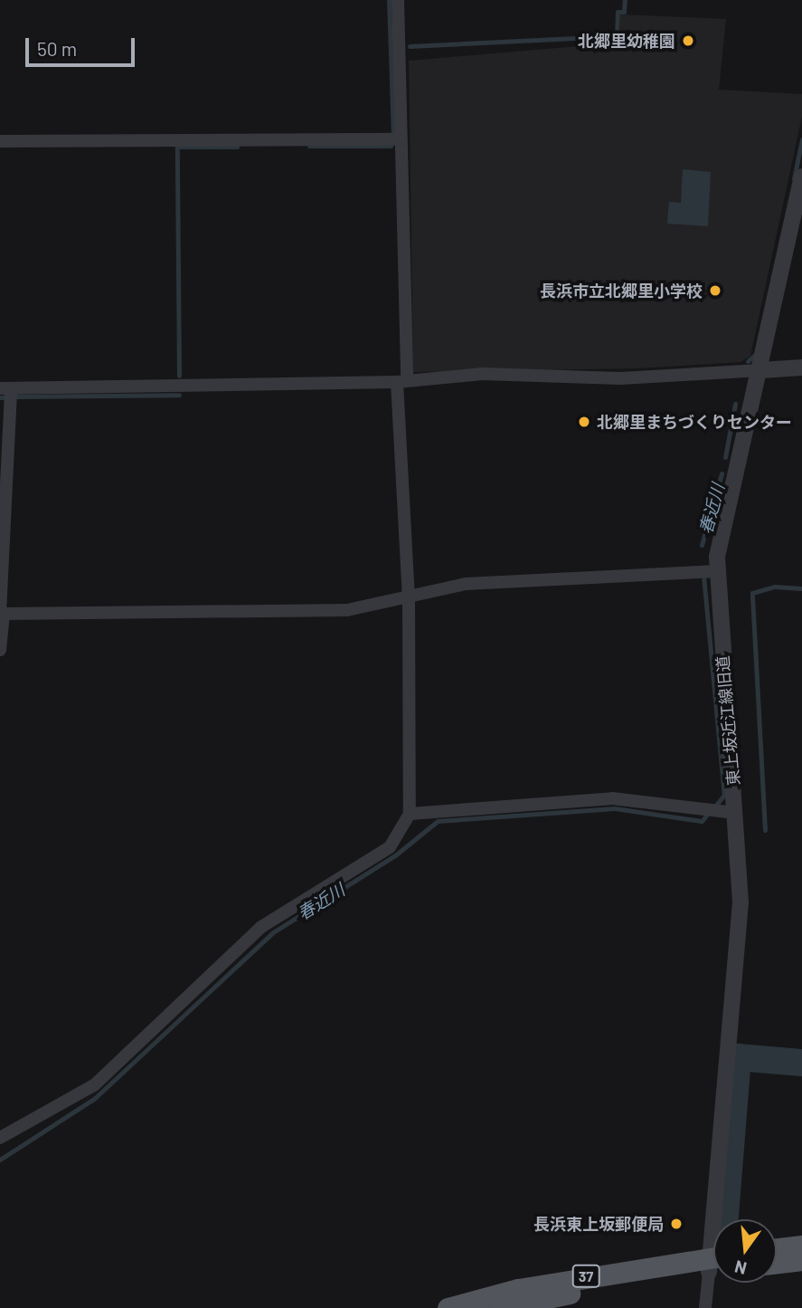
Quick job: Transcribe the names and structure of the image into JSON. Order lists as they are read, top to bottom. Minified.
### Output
{"streets":{"main road":["37"],"street":["東上坂近江線旧道"]},"water":["春近川"],"places":["北郷里幼稚園","長浜市立北郷里小学校","北郷里まちづくりセンター","長浜東上坂郵便局"],"scale_bar":"50 m","north":"bottom"}
